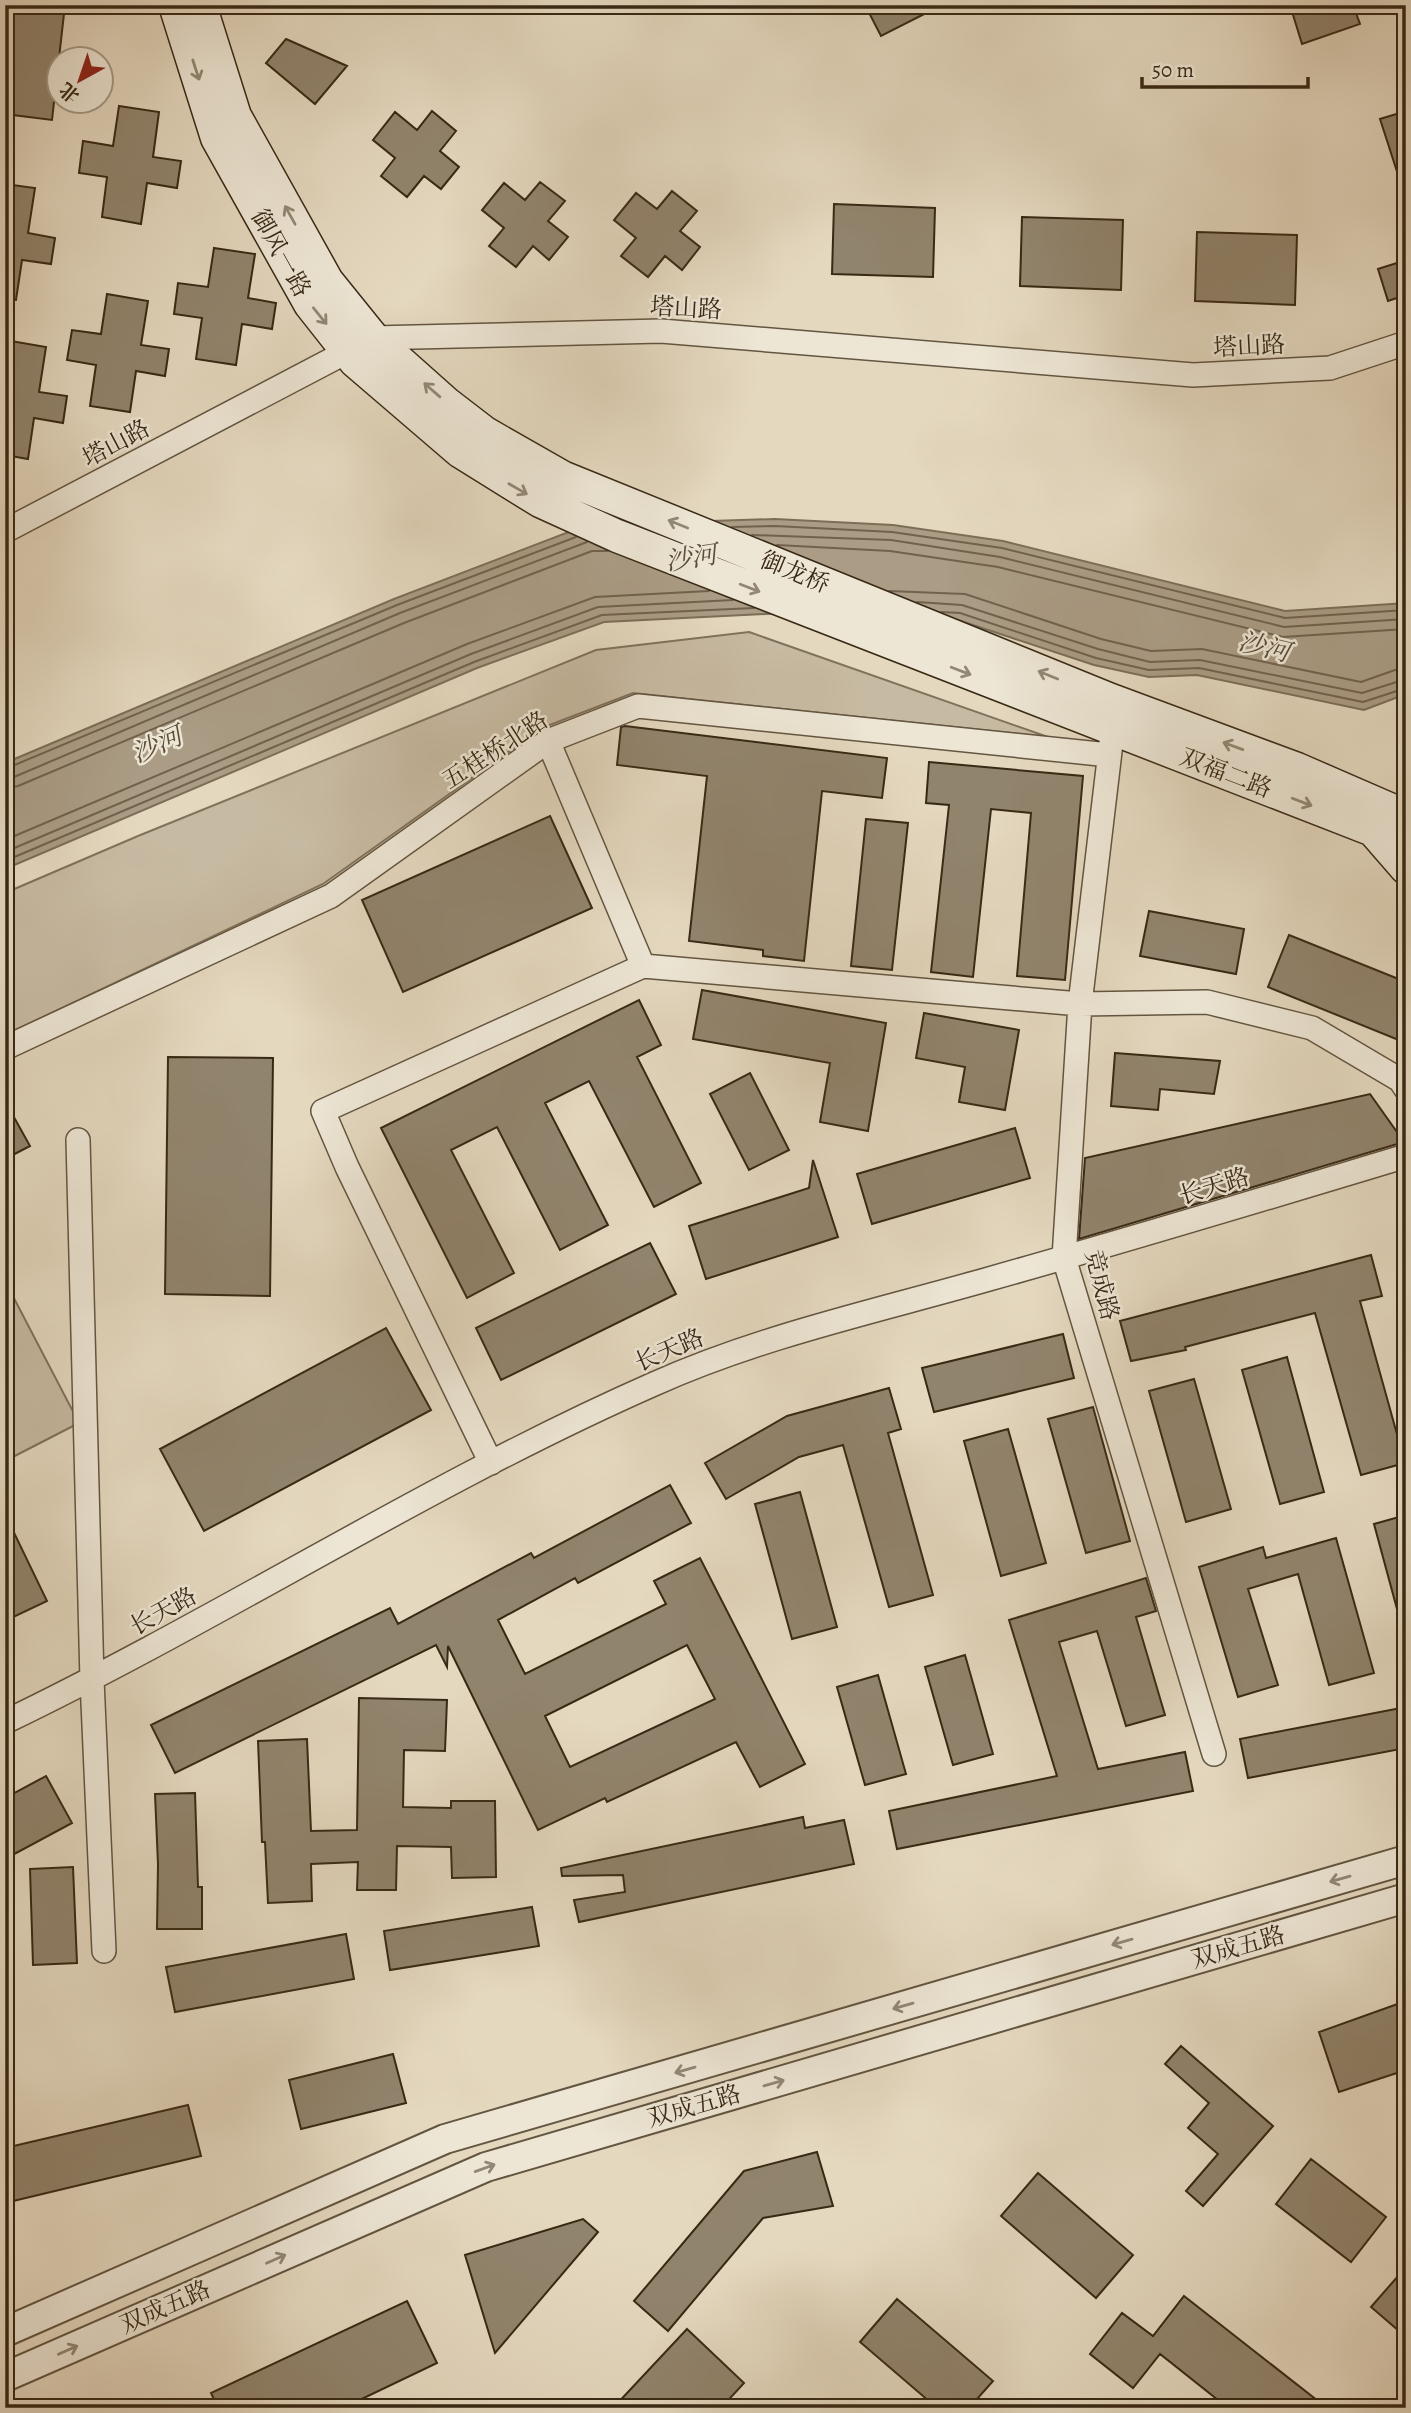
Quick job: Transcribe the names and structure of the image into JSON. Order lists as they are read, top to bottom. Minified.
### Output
{"streets":{"main road":["御风一路","御龙桥","双福二路"],"street":["塔山路","五桂桥北路","长天路","竞成路","双成五路"]},"crossings":[["御风一路","塔山路"],["御风一路","御龙桥"],["御龙桥","五桂桥北路"],["御龙桥","双福二路"],["御龙桥","竞成路"],["五桂桥北路","双福二路"],["五桂桥北路","竞成路"],["双福二路","竞成路"],["长天路","竞成路"]],"water":["沙河"],"scale_bar":"50 m","north":"bottom left"}
